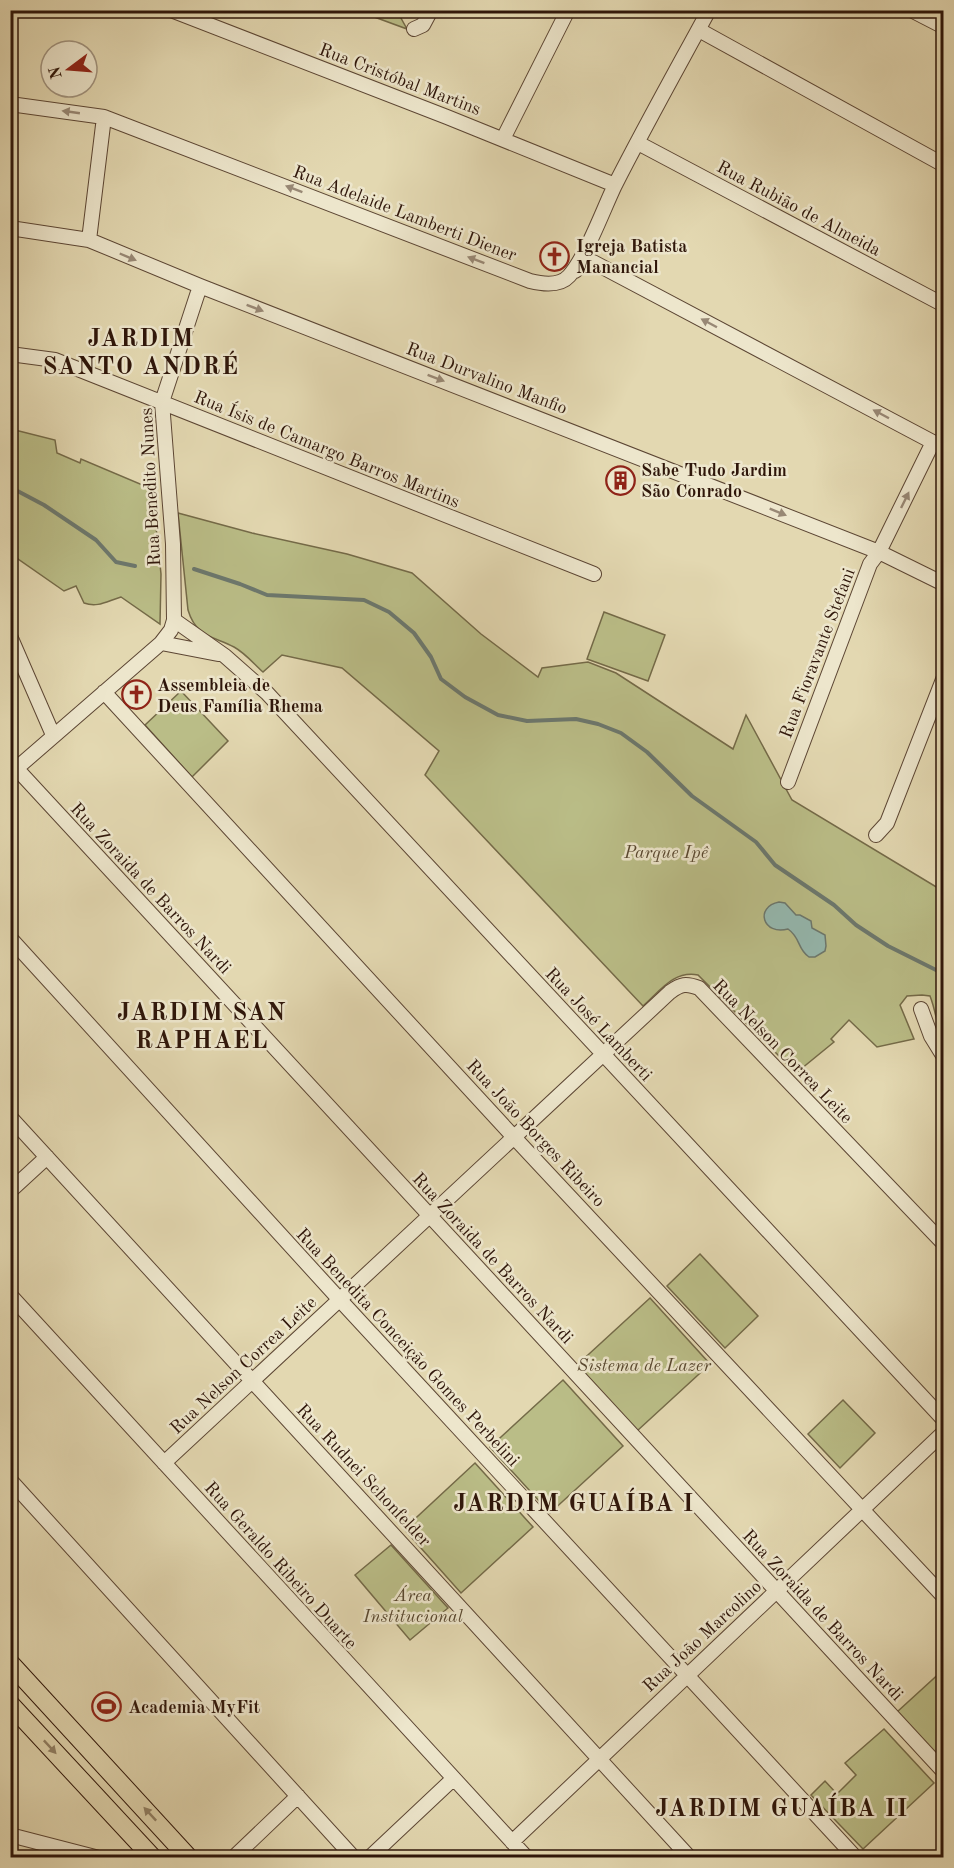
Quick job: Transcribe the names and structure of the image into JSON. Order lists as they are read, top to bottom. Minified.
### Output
{"streets":{"street":["Rua Cristóbal Martins","Rua Rubião de Almeida","Rua Adelaide Lamberti Diener","Rua Durvalino Manfio","Rua Ísis de Camargo Barros Martins","Rua Benedito Nunes","Rua Fioravante Stefani","Rua Zoraida de Barros Nardi","Rua José Lamberti","Rua Nelson Correa Leite","Rua João Borges Ribeiro","Rua Benedita Conceição Gomes Perbelini","Rua Rudnei Schonfelder","Rua Geraldo Ribeiro Duarte","Rua João Marcolino"]},"crossings":[["Rua Durvalino Manfio","Rua Benedito Nunes"],["Rua Durvalino Manfio","Rua Fioravante Stefani"],["Rua Ísis de Camargo Barros Martins","Rua Benedito Nunes"],["Rua Benedito Nunes","Rua José Lamberti"],["Rua Zoraida de Barros Nardi","Rua Nelson Correa Leite"],["Rua Zoraida de Barros Nardi","Rua João Marcolino"],["Rua José Lamberti","Rua Nelson Correa Leite"],["Rua Nelson Correa Leite","Rua João Borges Ribeiro"],["Rua Nelson Correa Leite","Rua Benedita Conceição Gomes Perbelini"],["Rua Nelson Correa Leite","Rua Rudnei Schonfelder"],["Rua Nelson Correa Leite","Rua Geraldo Ribeiro Duarte"],["Rua João Borges Ribeiro","Rua João Marcolino"],["Rua Benedita Conceição Gomes Perbelini","Rua João Marcolino"],["Rua Rudnei Schonfelder","Rua João Marcolino"],["Rua Geraldo Ribeiro Duarte","Rua João Marcolino"]],"one_way":["Rua Adelaide Lamberti Diener","Rua Durvalino Manfio"],"districts":["JARDIM SANTO ANDRÉ","JARDIM SAN RAPHAEL","JARDIM GUAÍBA I","JARDIM GUAÍBA II"],"parks":["Parque Ipê","Sistema de Lazer","Área Institucional"],"places":{"church":["Igreja Batista Manancial","Assembleia de Deus Família Rhema"],"building":["Sabe Tudo Jardim São Conrado"],"sports":["Academia MyFit"]},"north":"left"}
